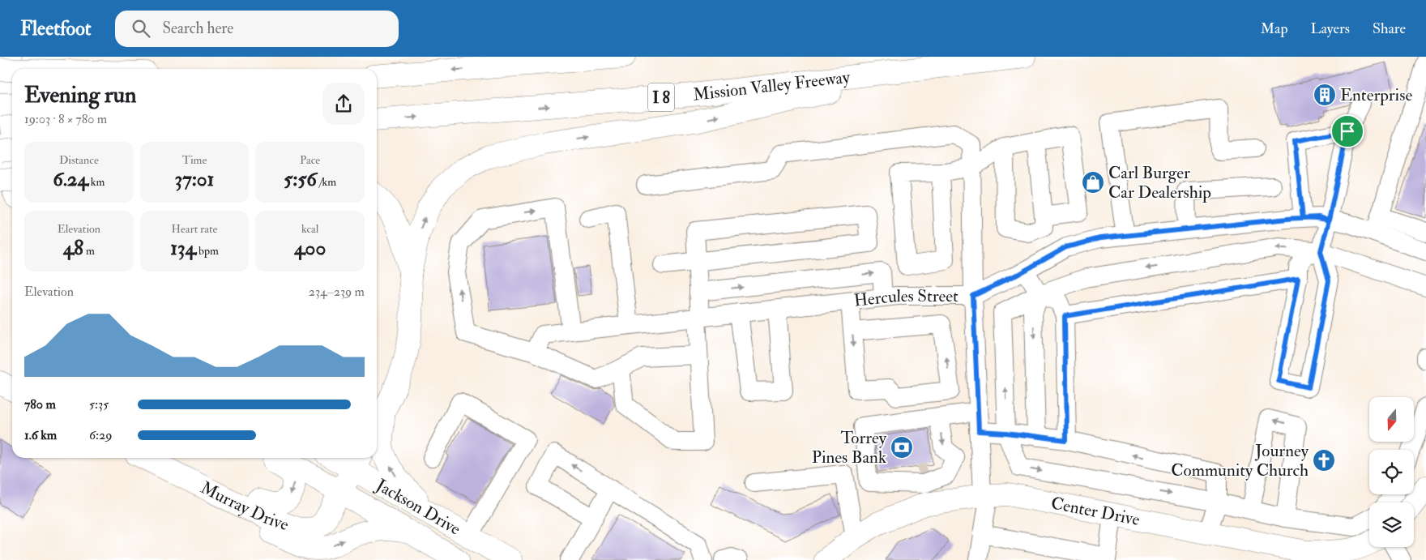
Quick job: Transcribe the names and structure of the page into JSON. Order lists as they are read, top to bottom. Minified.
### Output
{"streets":{"main road":["Mission Valley Freeway","I 8","Murray Drive","Jackson Drive","Center Drive"],"street":["Hercules Street"]},"crossings":[["Murray Drive","Jackson Drive"]],"places":{"building":["Enterprise"],"shop":["Carl Burger Car Dealership"],"bank":["Torrey Pines Bank"],"church":["Journey Community Church"]},"north":"bottom","page":{"header":"Fleetfoot","search":"Search here","nav":["Map","Layers","Share"],"heading":["Evening run","19:03 · 8 × 780 m"],"stats":[["Distance","6.24 km"],["Time","37:01"],["Pace","5:56 /km"],["Elevation","48 m"],["Heart rate","134 bpm"],["kcal","400"]],"chart":["Elevation","234–239 m"],"list":[{"name":"780 m","note":"5:35"},{"name":"1.6 km","note":"6:29"}]}}
